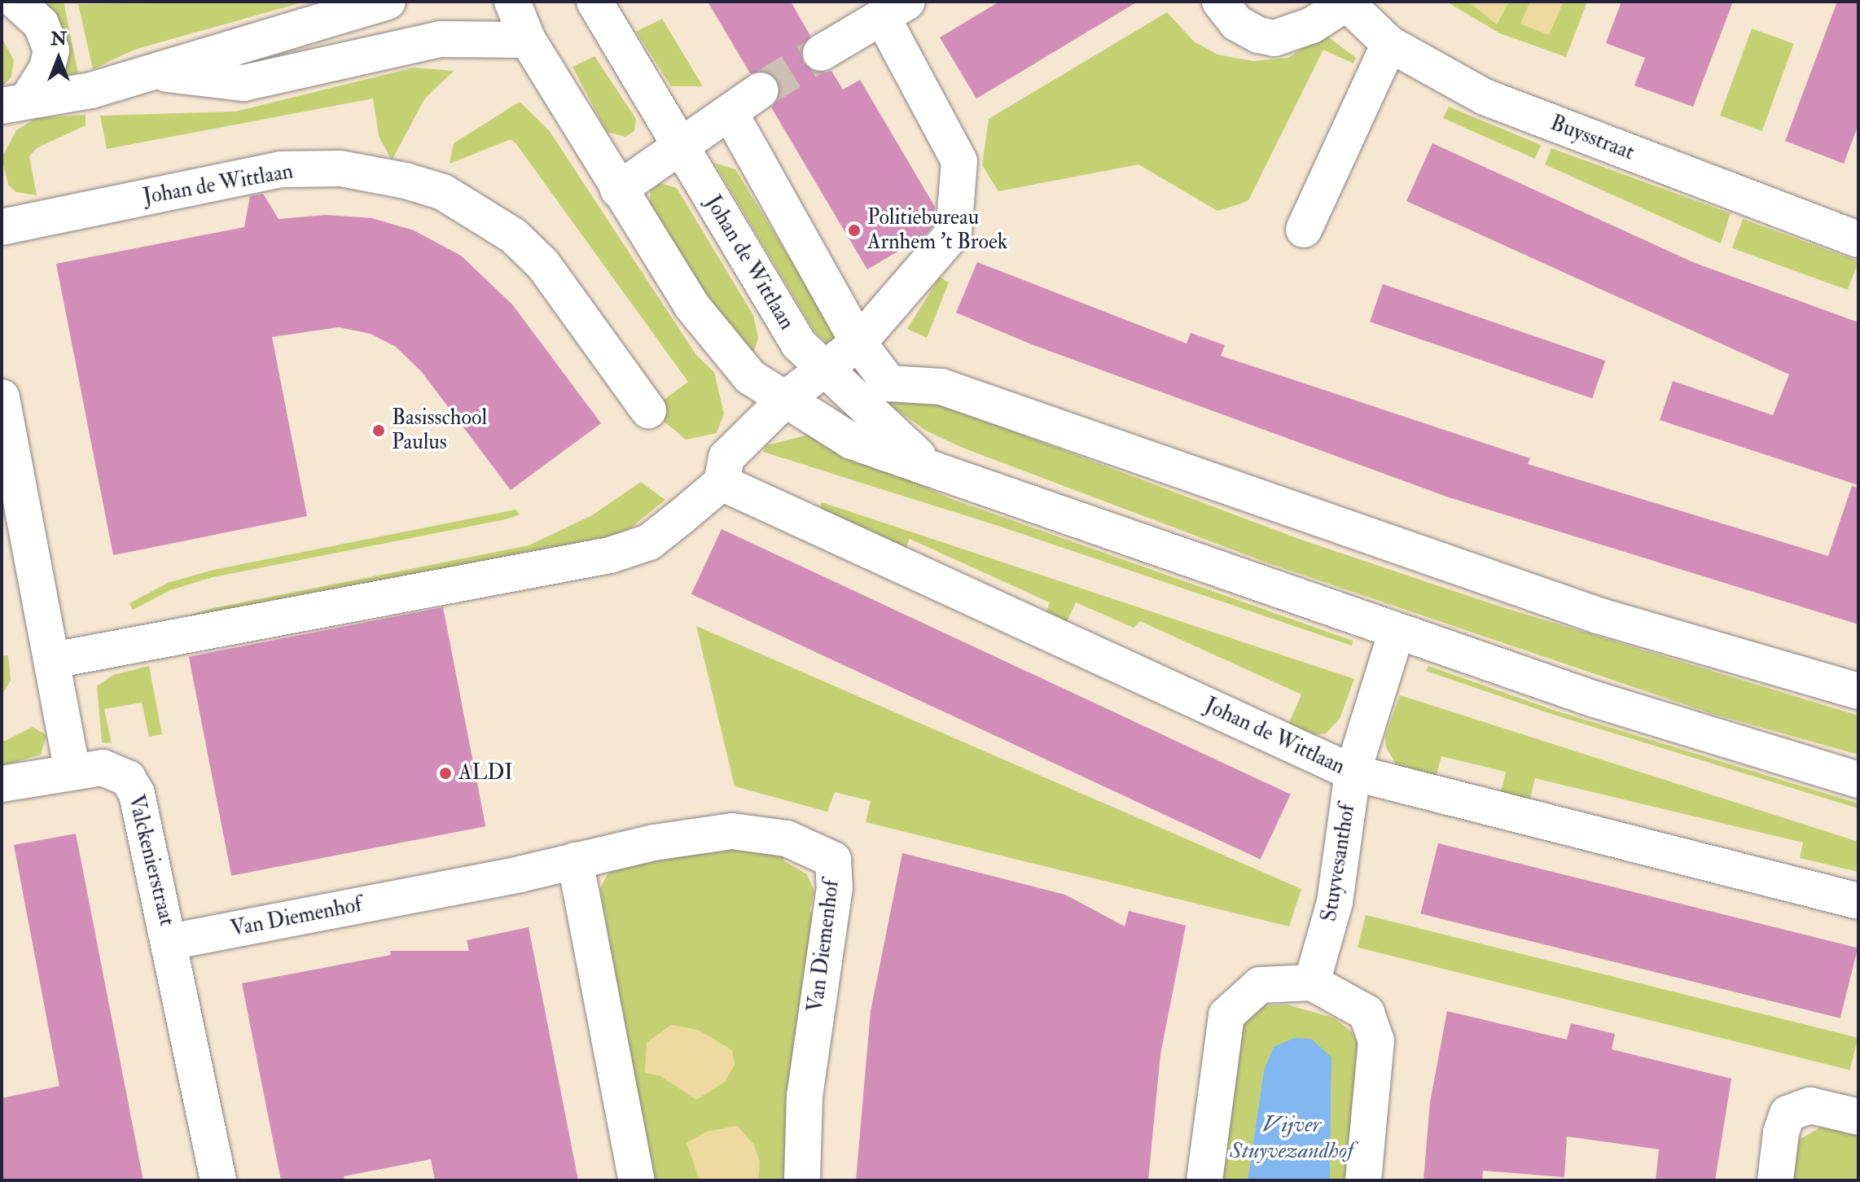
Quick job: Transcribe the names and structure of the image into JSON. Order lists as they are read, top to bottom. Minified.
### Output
{"streets":{"street":["Buysstraat","Johan de Wittlaan","Valckenierstraat","Stuyvesanthof","Van Diemenhof"]},"crossings":[["Johan de Wittlaan","Stuyvesanthof"],["Valckenierstraat","Van Diemenhof"]],"water":["Vijver Stuyvezandhof"],"places":["Politiebureau Arnhem 't Broek","Basisschool Paulus","ALDI"],"north":"top"}
